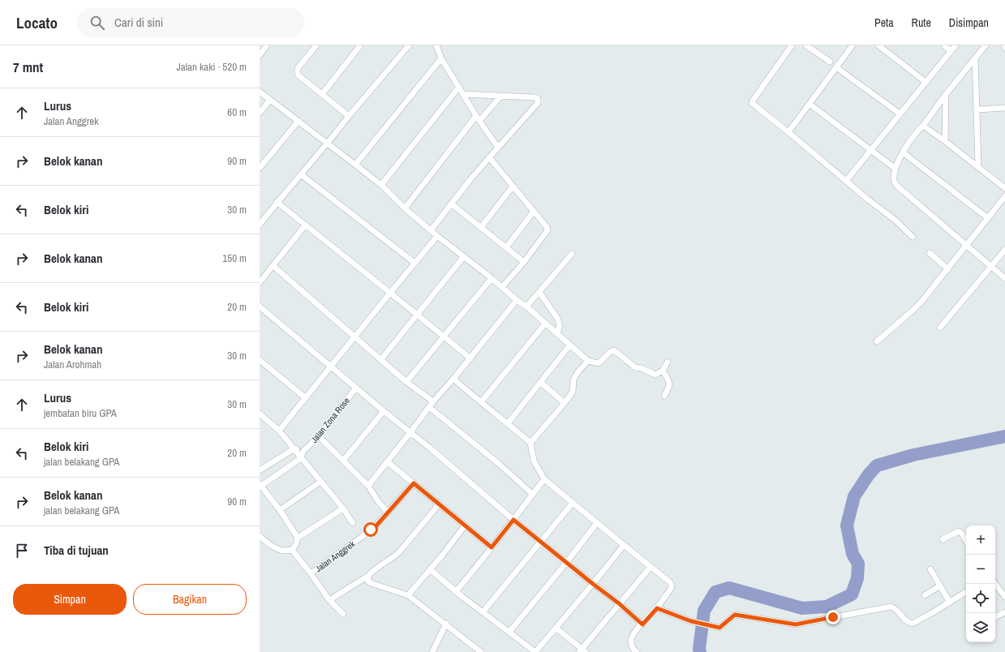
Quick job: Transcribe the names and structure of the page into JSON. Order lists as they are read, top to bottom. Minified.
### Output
{"streets":{"street":["Jalan Zona Rose","Jalan Anggrek"]},"page":{"header":"Locato","search":"Cari di sini","nav":["Peta","Rute","Disimpan"],"heading":["7 mnt","Jalan kaki · 520 m"],"list":[["Lurus","Jalan Anggrek","60 m"],["Belok kanan","90 m"],["Belok kiri","30 m"],["Belok kanan","150 m"],["Belok kiri","20 m"],["Belok kanan","Jalan Arohmah","30 m"],["Lurus","jembatan biru GPA","30 m"],["Belok kiri","jalan belakang GPA","20 m"],["Belok kanan","jalan belakang GPA","90 m"],"Tiba di tujuan"],"map_buttons":["+","−"],"buttons":["Simpan","Bagikan"]}}
